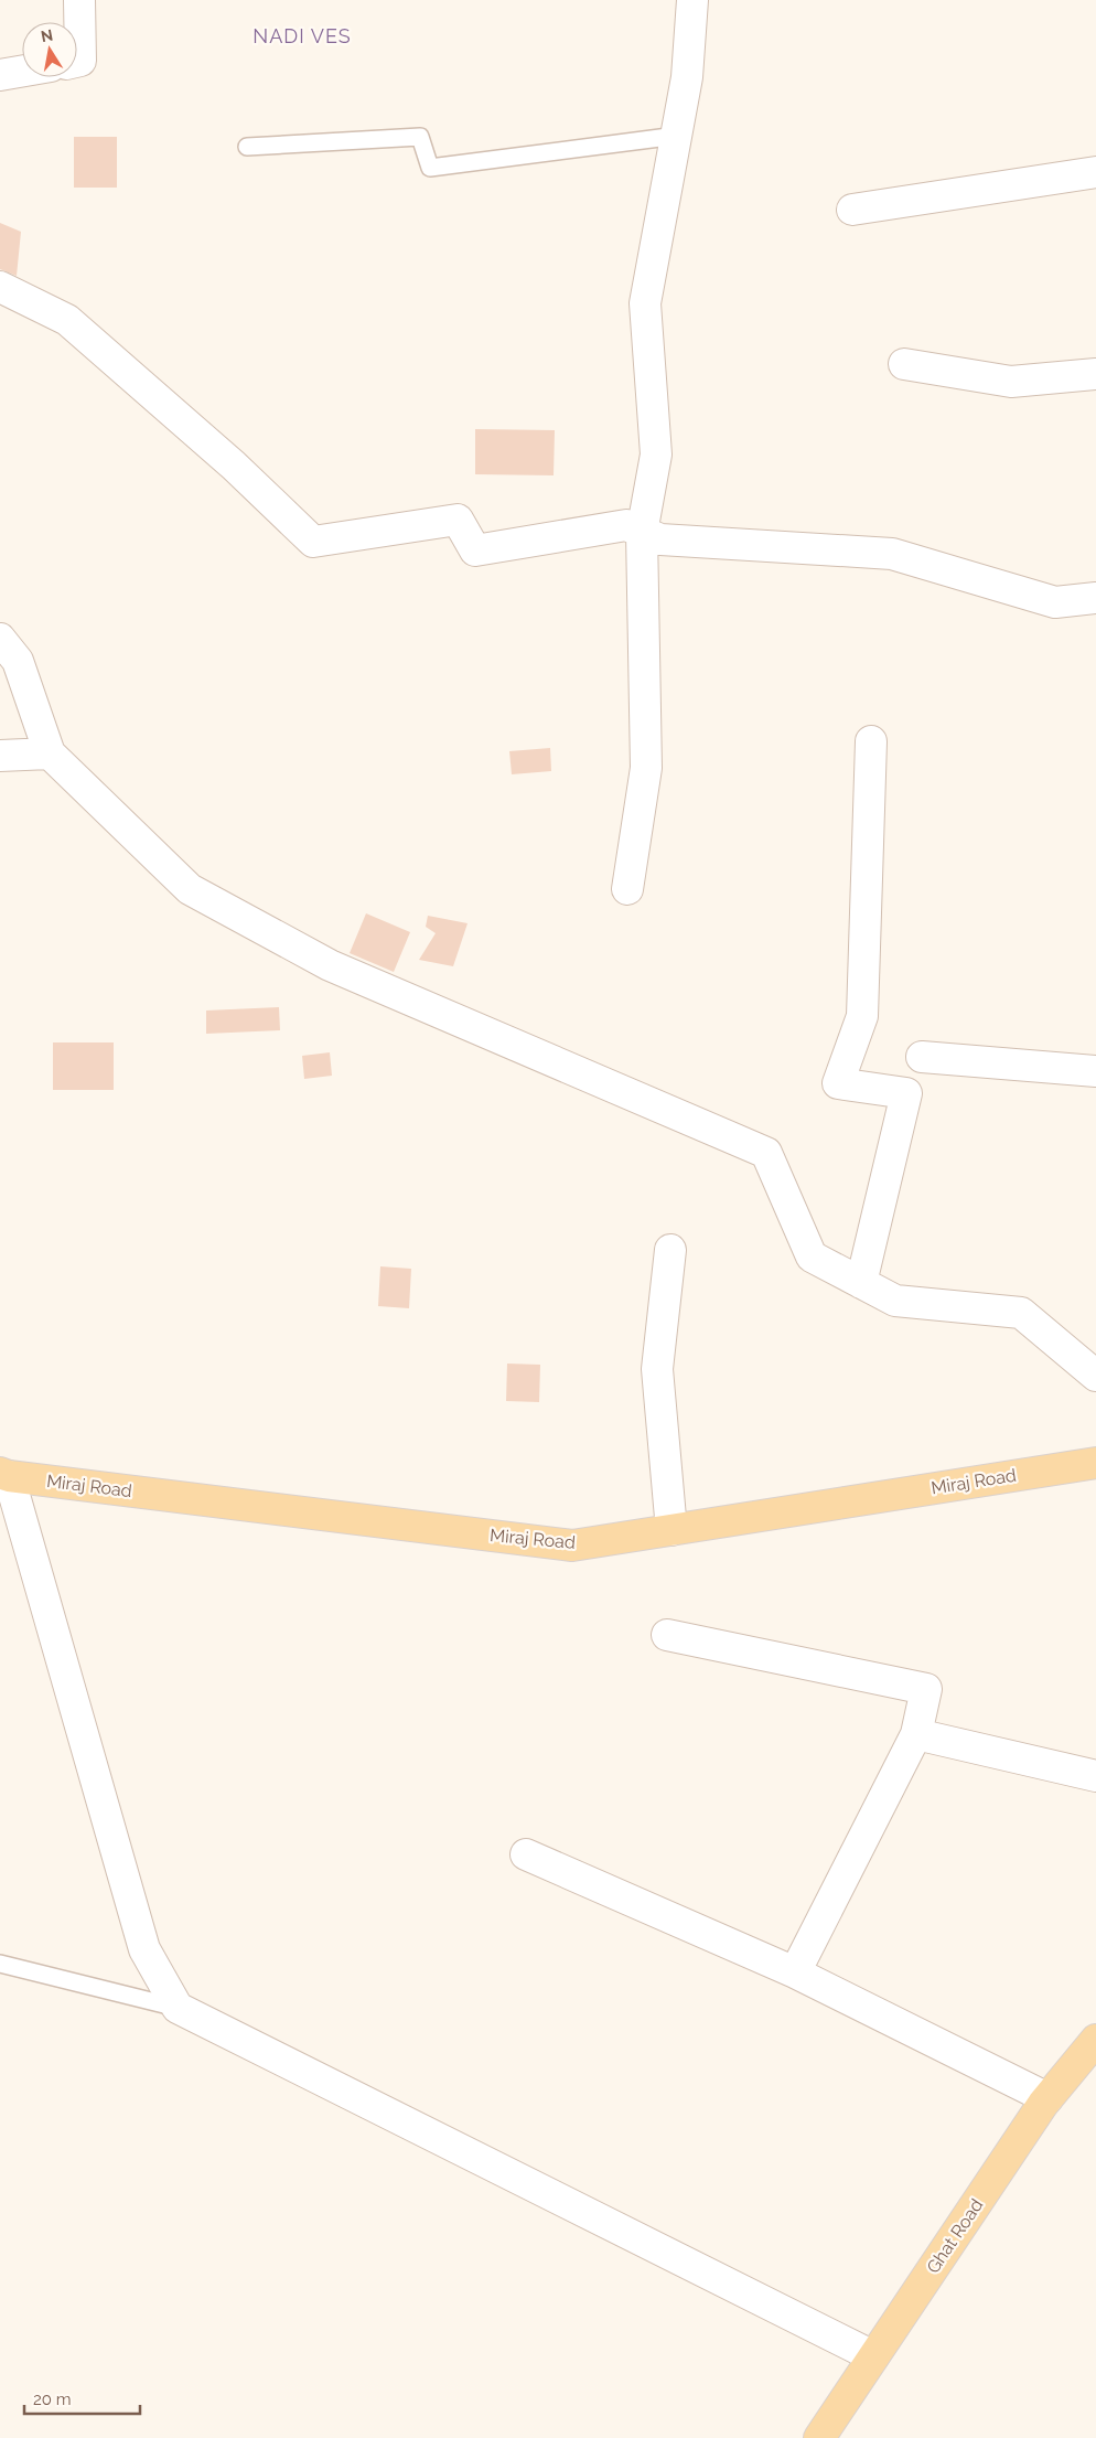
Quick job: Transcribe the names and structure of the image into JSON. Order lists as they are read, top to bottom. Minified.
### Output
{"streets":{"main road":["Miraj Road","Ghat Road"]},"districts":["NADI VES"],"scale_bar":"20 m","north":"top"}
